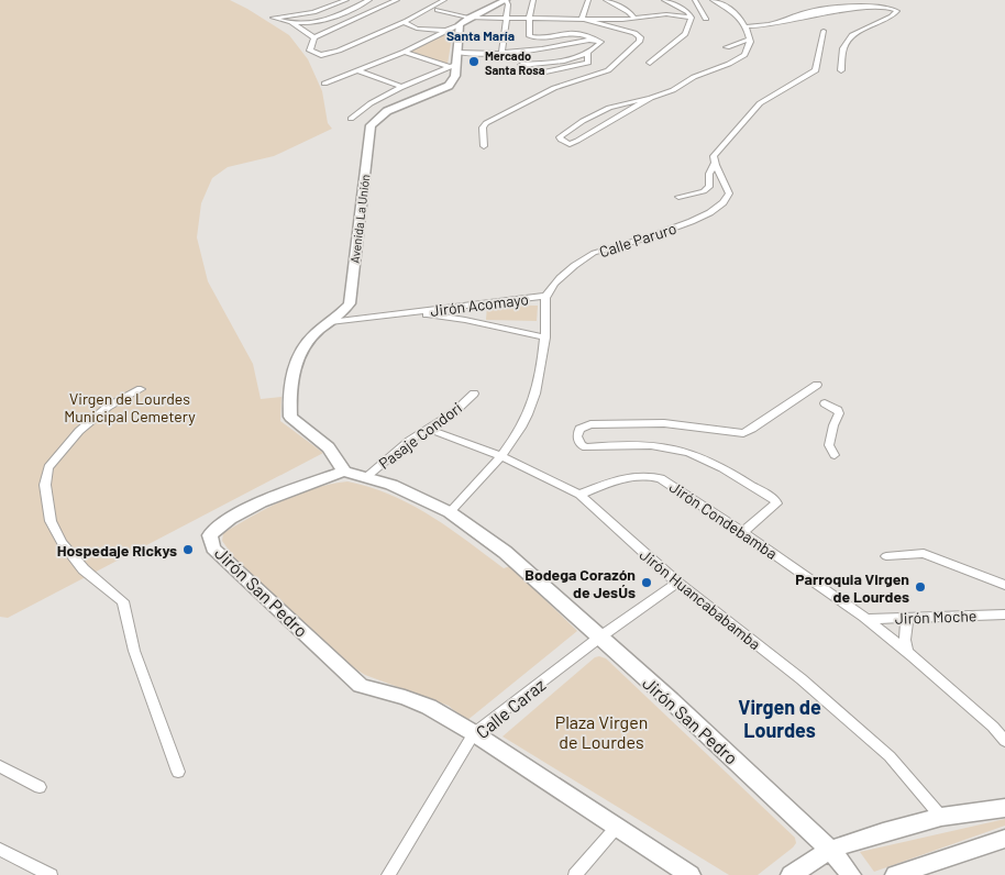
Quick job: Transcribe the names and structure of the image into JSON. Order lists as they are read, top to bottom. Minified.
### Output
{"streets":{"main road":["Avenida La Unión","Jirón San Pedro"],"street":["Calle Paruro","Jirón Acomayo","Pasaje Condori","Jirón Condebamba","Jirón Huancababamba","Jirón Moche","Calle Caraz"]},"crossings":[["Avenida La Unión","Jirón Acomayo"],["Avenida La Unión","Jirón San Pedro"],["Calle Paruro","Jirón Acomayo"],["Pasaje Condori","Jirón San Pedro"],["Pasaje Condori","Jirón Huancababamba"],["Jirón Condebamba","Jirón Huancababamba"],["Jirón Condebamba","Jirón Moche"],["Jirón San Pedro","Calle Caraz"],["Jirón Huancababamba","Calle Caraz"]],"districts":["Santa María","Virgen de Lourdes"],"parks":["Virgen de Lourdes Municipal Cemetery","Plaza Virgen de Lourdes"],"places":["Mercado Santa Rosa","Hospedaje Rickys","Bodega Corazón de JesÚs","Parroquia Virgen de Lourdes"]}
